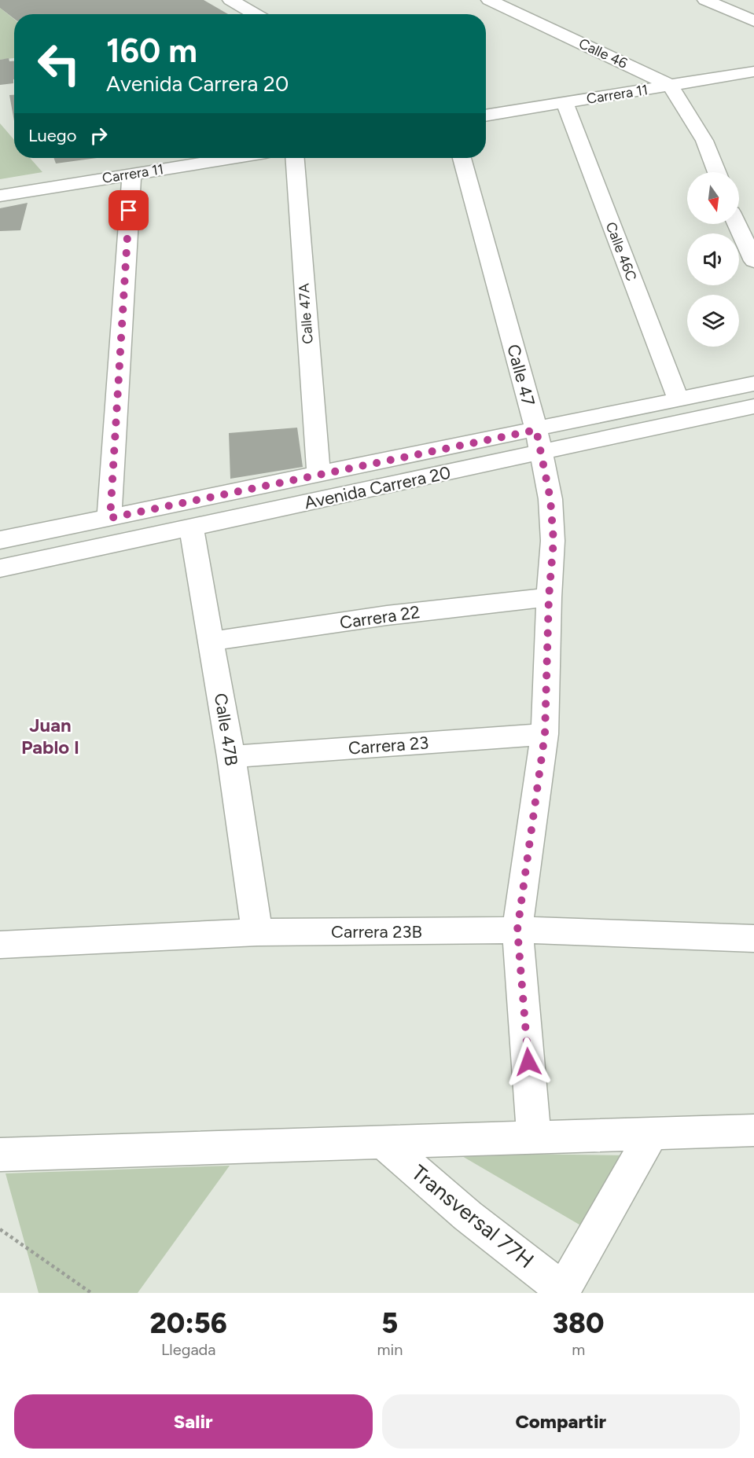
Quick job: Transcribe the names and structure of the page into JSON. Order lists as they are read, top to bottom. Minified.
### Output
{"streets":{"street":["Calle 46","Carrera 11","Calle 46C","Calle 47A","Calle 47","Avenida Carrera 20","Carrera 22","Calle 47B","Carrera 23","Carrera 23B","Transversal 77H"]},"crossings":[["Calle 46","Carrera 11"],["Carrera 11","Calle 46C"],["Calle 46C","Avenida Carrera 20"],["Calle 47A","Avenida Carrera 20"],["Calle 47","Avenida Carrera 20"],["Calle 47","Carrera 22"],["Calle 47","Carrera 23"],["Calle 47","Carrera 23B"],["Avenida Carrera 20","Calle 47B"],["Carrera 22","Calle 47B"],["Calle 47B","Carrera 23"],["Calle 47B","Carrera 23B"]],"districts":["Juan Pablo I"],"north":"bottom","page":{"turn":["160 m","Avenida Carrera 20"],"then":"Luego","eta":["20:56","Llegada","5","min","380","m"],"buttons":["Salir","Compartir"]}}
